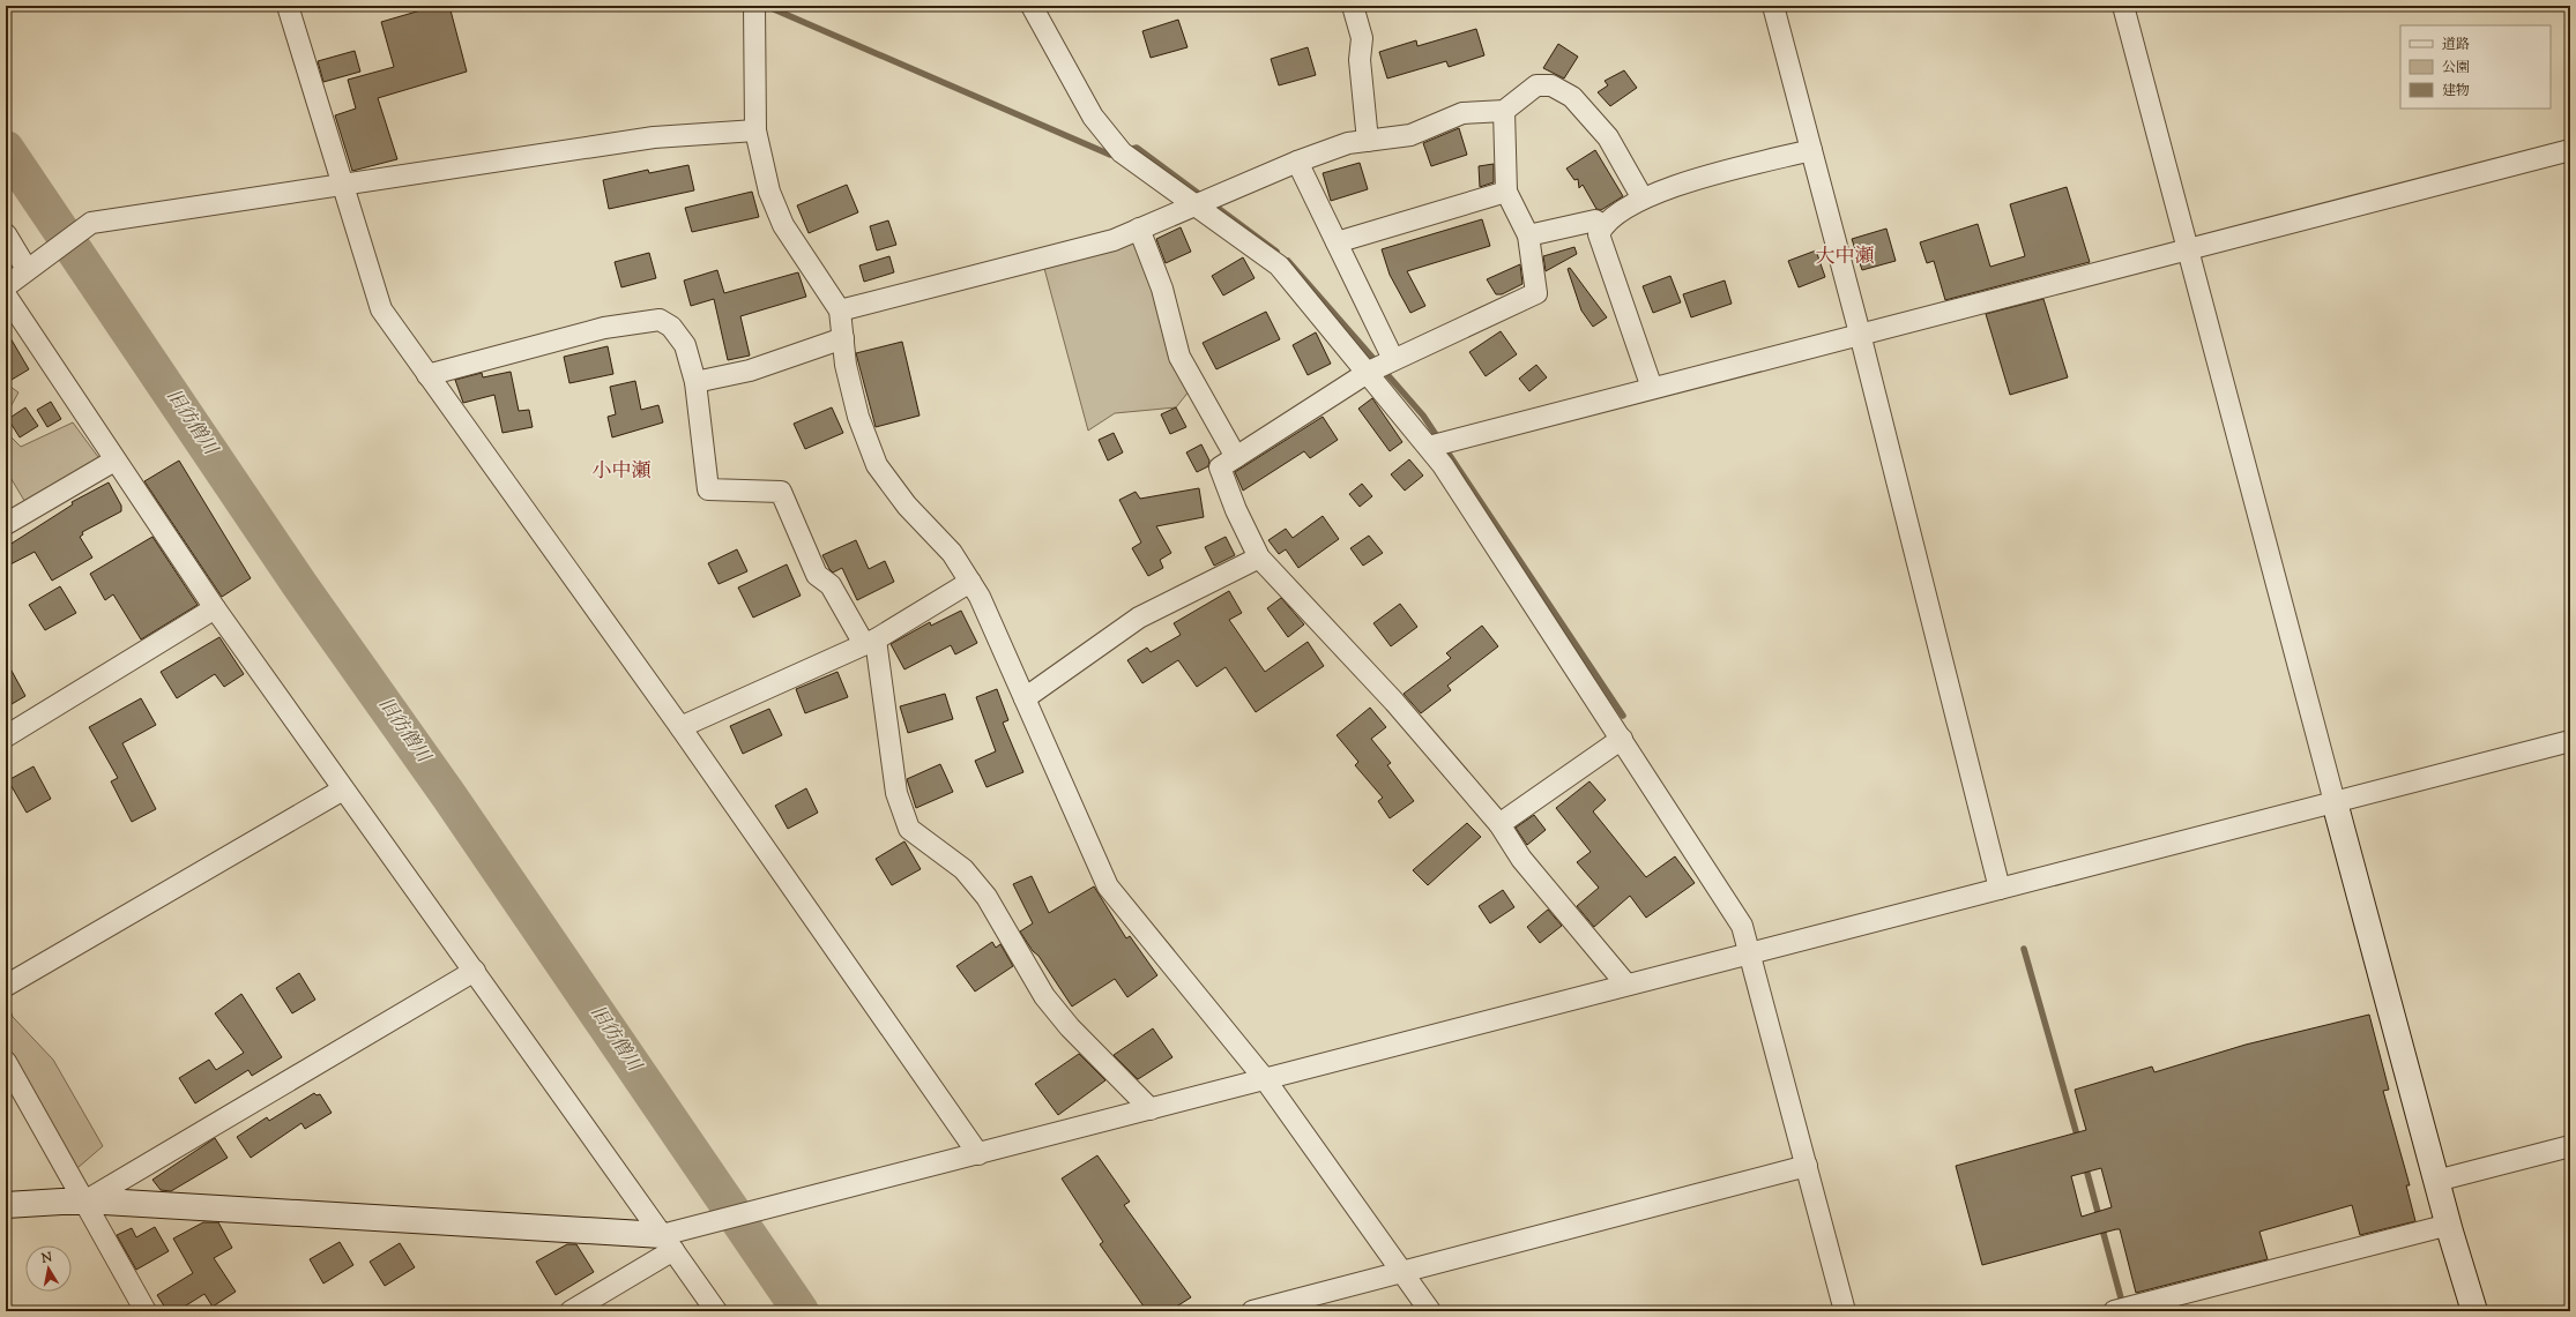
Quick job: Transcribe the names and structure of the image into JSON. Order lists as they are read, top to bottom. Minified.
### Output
{"districts":["大中瀬","小中瀬"],"water":["旧彷僧川"],"legend":["道路","公園","建物"],"north":"top"}
